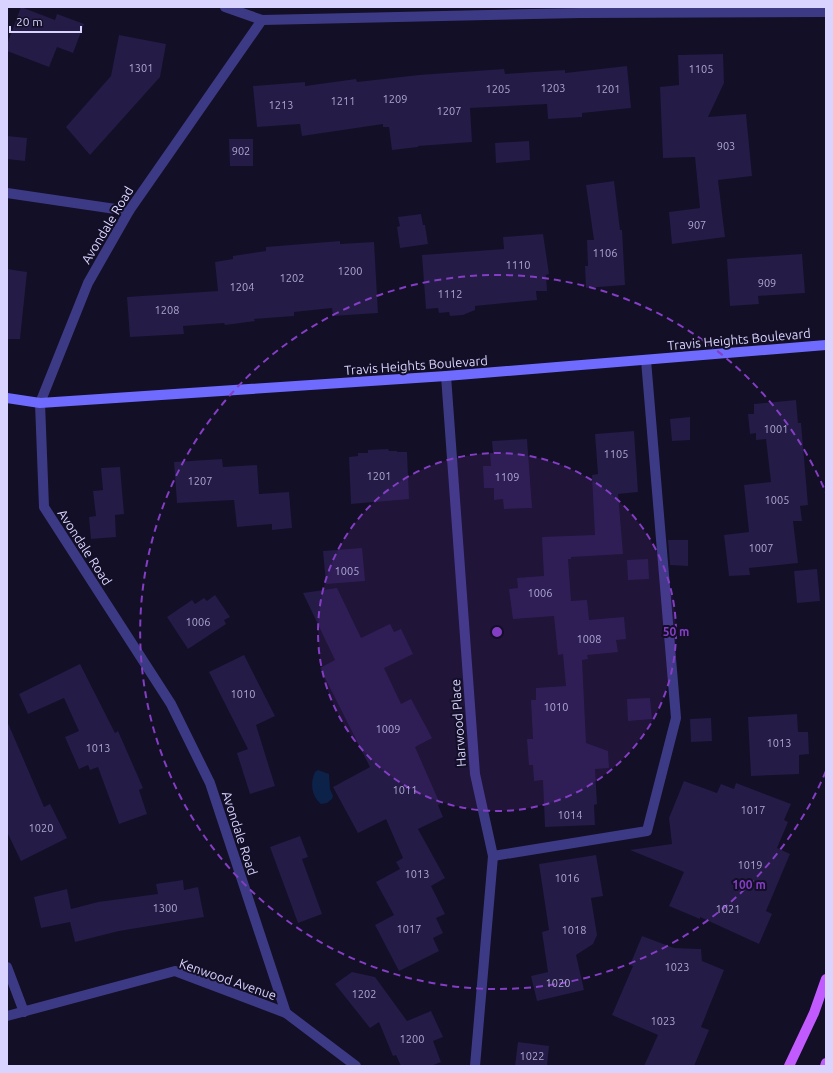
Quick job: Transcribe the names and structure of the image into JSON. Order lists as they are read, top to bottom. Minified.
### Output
{"streets":{"street":["Avondale Road","Travis Heights Boulevard","Harwood Place","Kenwood Avenue"]},"crossings":[["Avondale Road","Travis Heights Boulevard"],["Avondale Road","Kenwood Avenue"],["Travis Heights Boulevard","Harwood Place"]],"house_numbers":["1301","1105","1203","1205","1201","1209","1211","1213","1207","903","902","907","1106","1110","1200","1202","909","1204","1112","1208","1001","1105","1201","1109","1207","1005","1007","1005","1006","1006","1008","1010","1010","1009","1013","1013","1011","1017","1014","1020","1019","1013","1016","1300","1021","1017","1018","1023","1020","1202","1023","1200","1022"],"scale_bar":"20 m","rings":["50 m","100 m"]}
